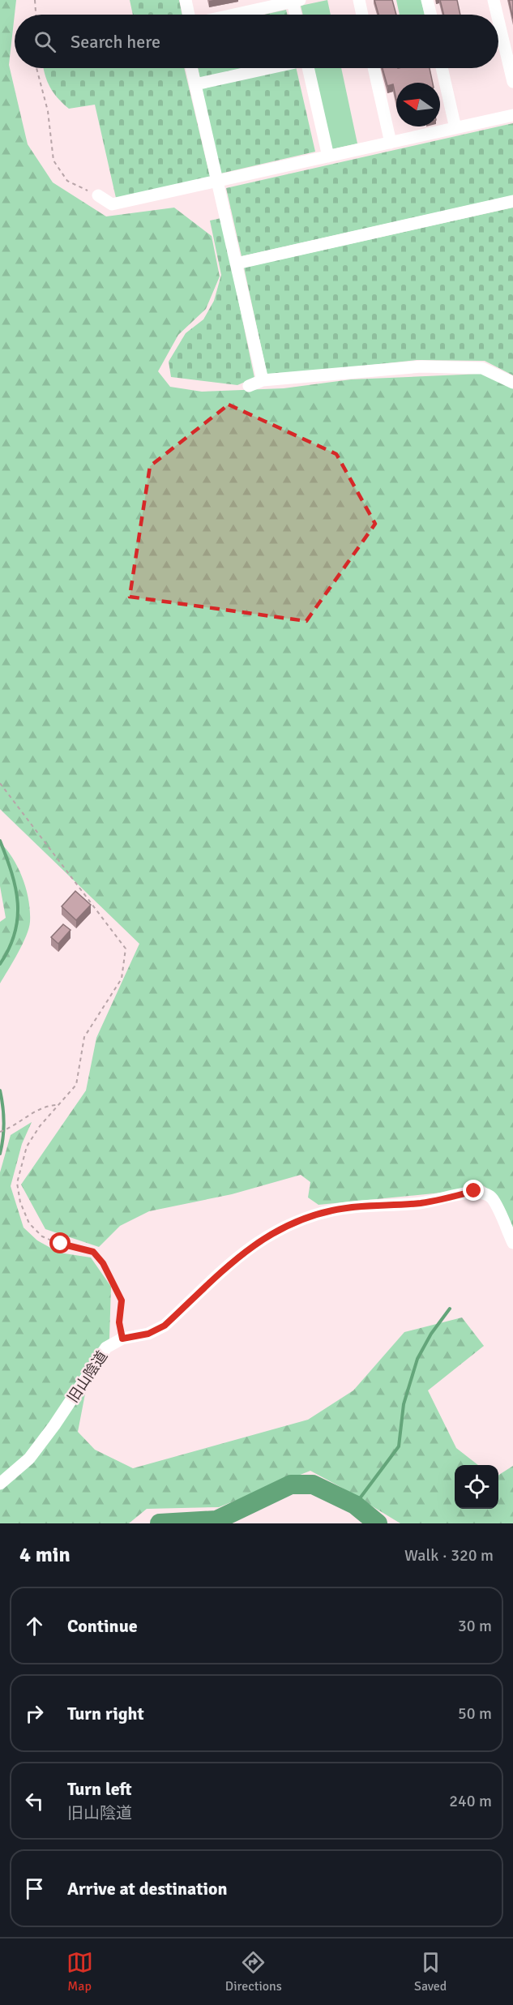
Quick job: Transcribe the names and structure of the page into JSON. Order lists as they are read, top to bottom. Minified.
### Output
{"streets":{"street":["旧山陰道"]},"north":"left","page":{"search":"Search here","heading":["4 min","Walk · 320 m"],"list":[["Continue","30 m"],["Turn right","50 m"],["Turn left","旧山陰道","240 m"],"Arrive at destination"],"nav":["Map","Directions","Saved"]}}
